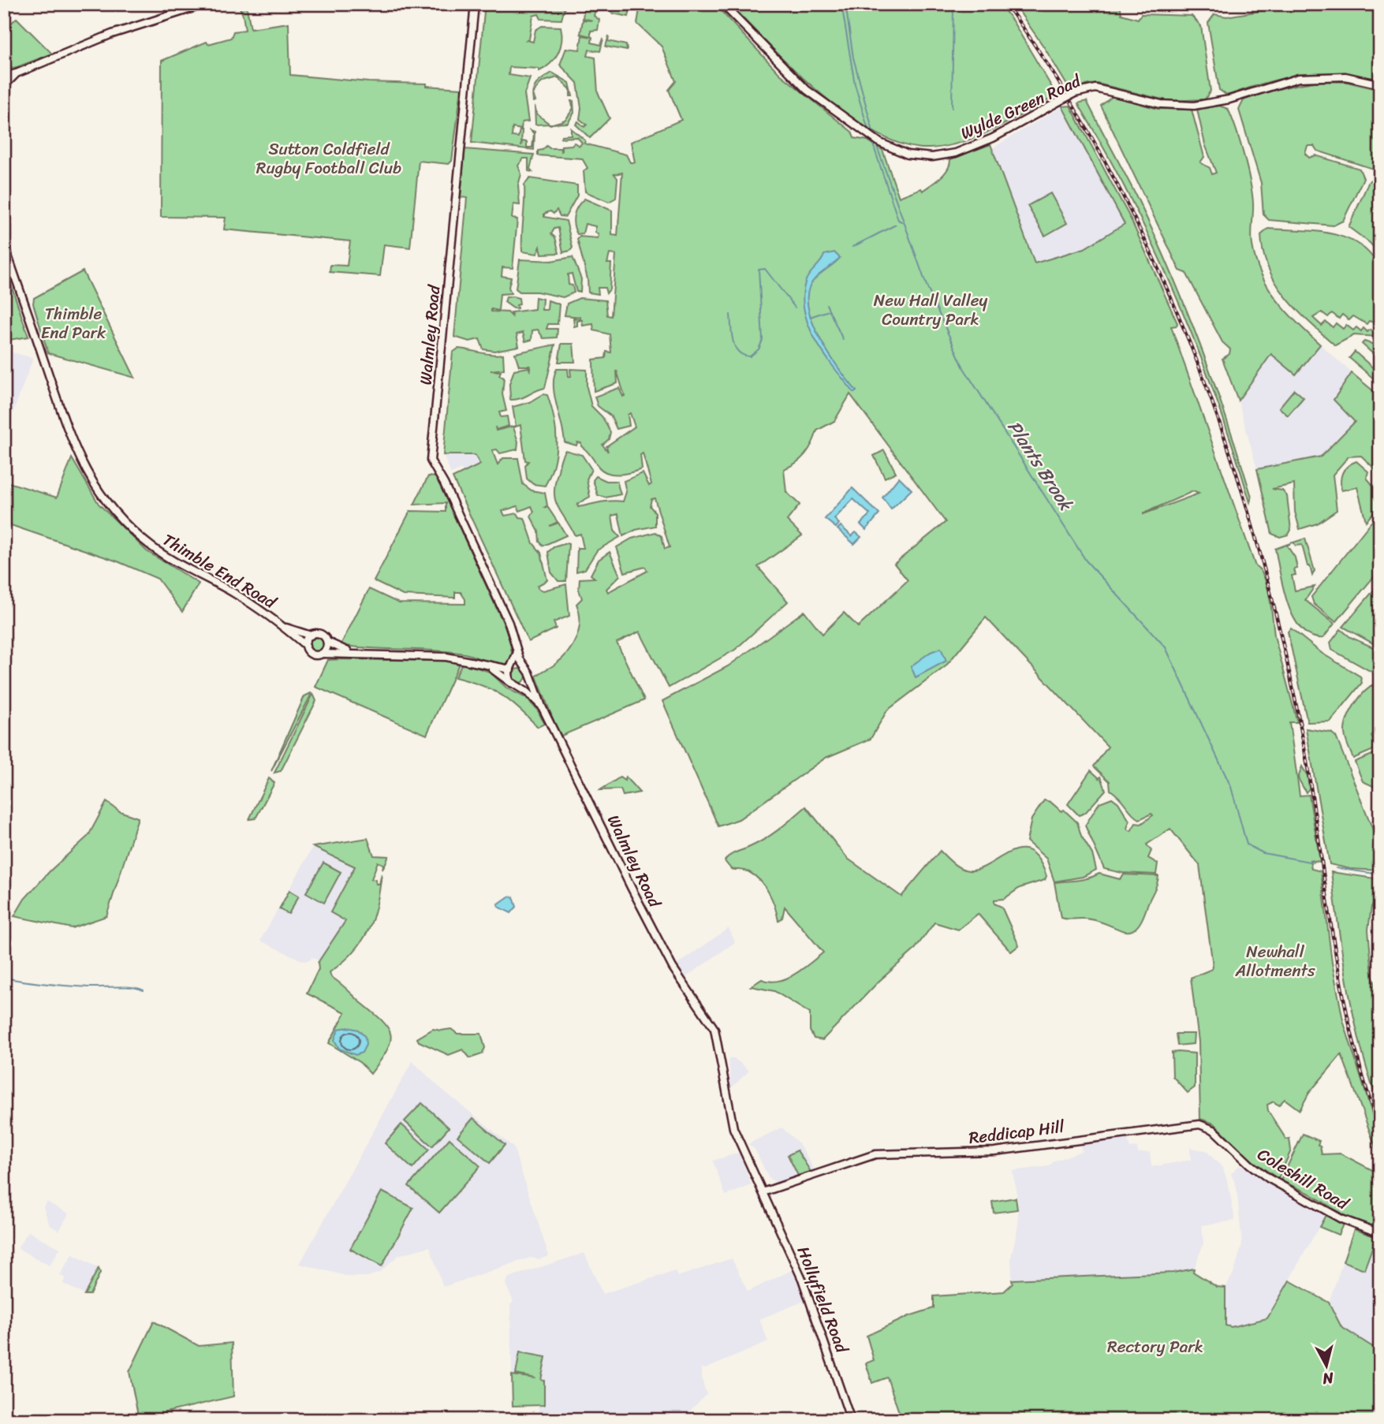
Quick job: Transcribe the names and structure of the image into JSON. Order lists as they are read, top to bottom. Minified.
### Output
{"streets":{"street":["Wylde Green Road","Walmley Road","Thimble End Road","Reddicap Hill","Coleshill Road","Hollyfield Road"]},"crossings":[["Walmley Road","Reddicap Hill"],["Walmley Road","Hollyfield Road"],["Reddicap Hill","Coleshill Road"],["Reddicap Hill","Hollyfield Road"]],"water":["Plants Brook"],"parks":["Sutton Coldfield Rugby Football Club","New Hall Valley Country Park","Thimble End Park","Newhall Allotments","Rectory Park"],"north":"bottom"}
